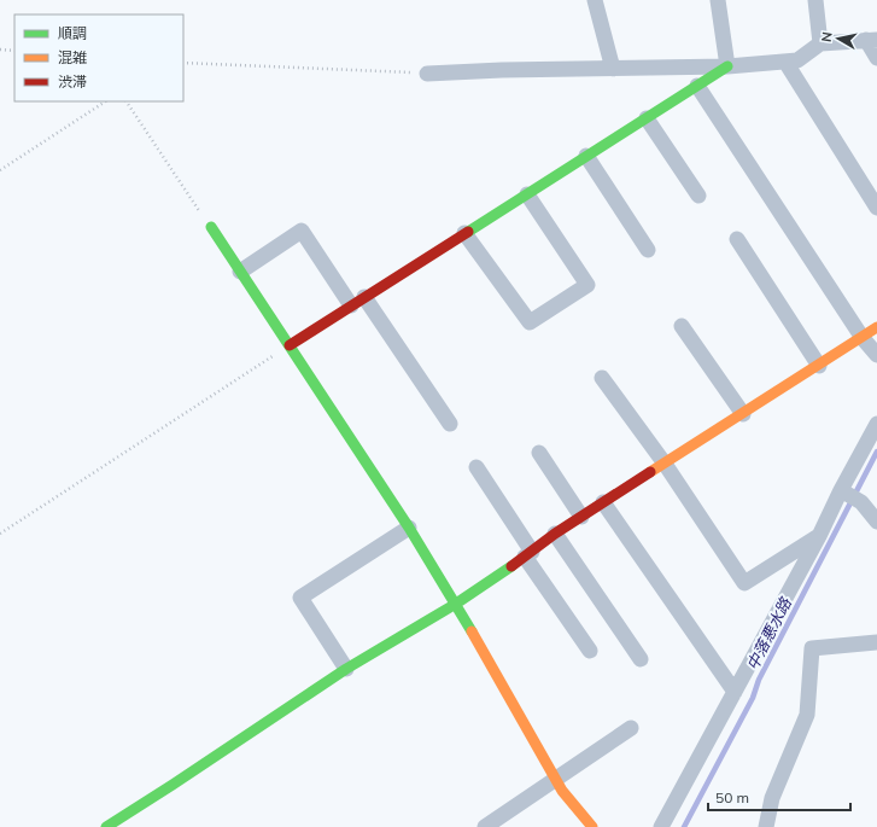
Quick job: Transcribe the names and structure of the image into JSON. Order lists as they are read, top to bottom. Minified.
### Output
{"water":["中落悪水路"],"legend":["順調","混雑","渋滞"],"scale_bar":"50 m","north":"left"}
